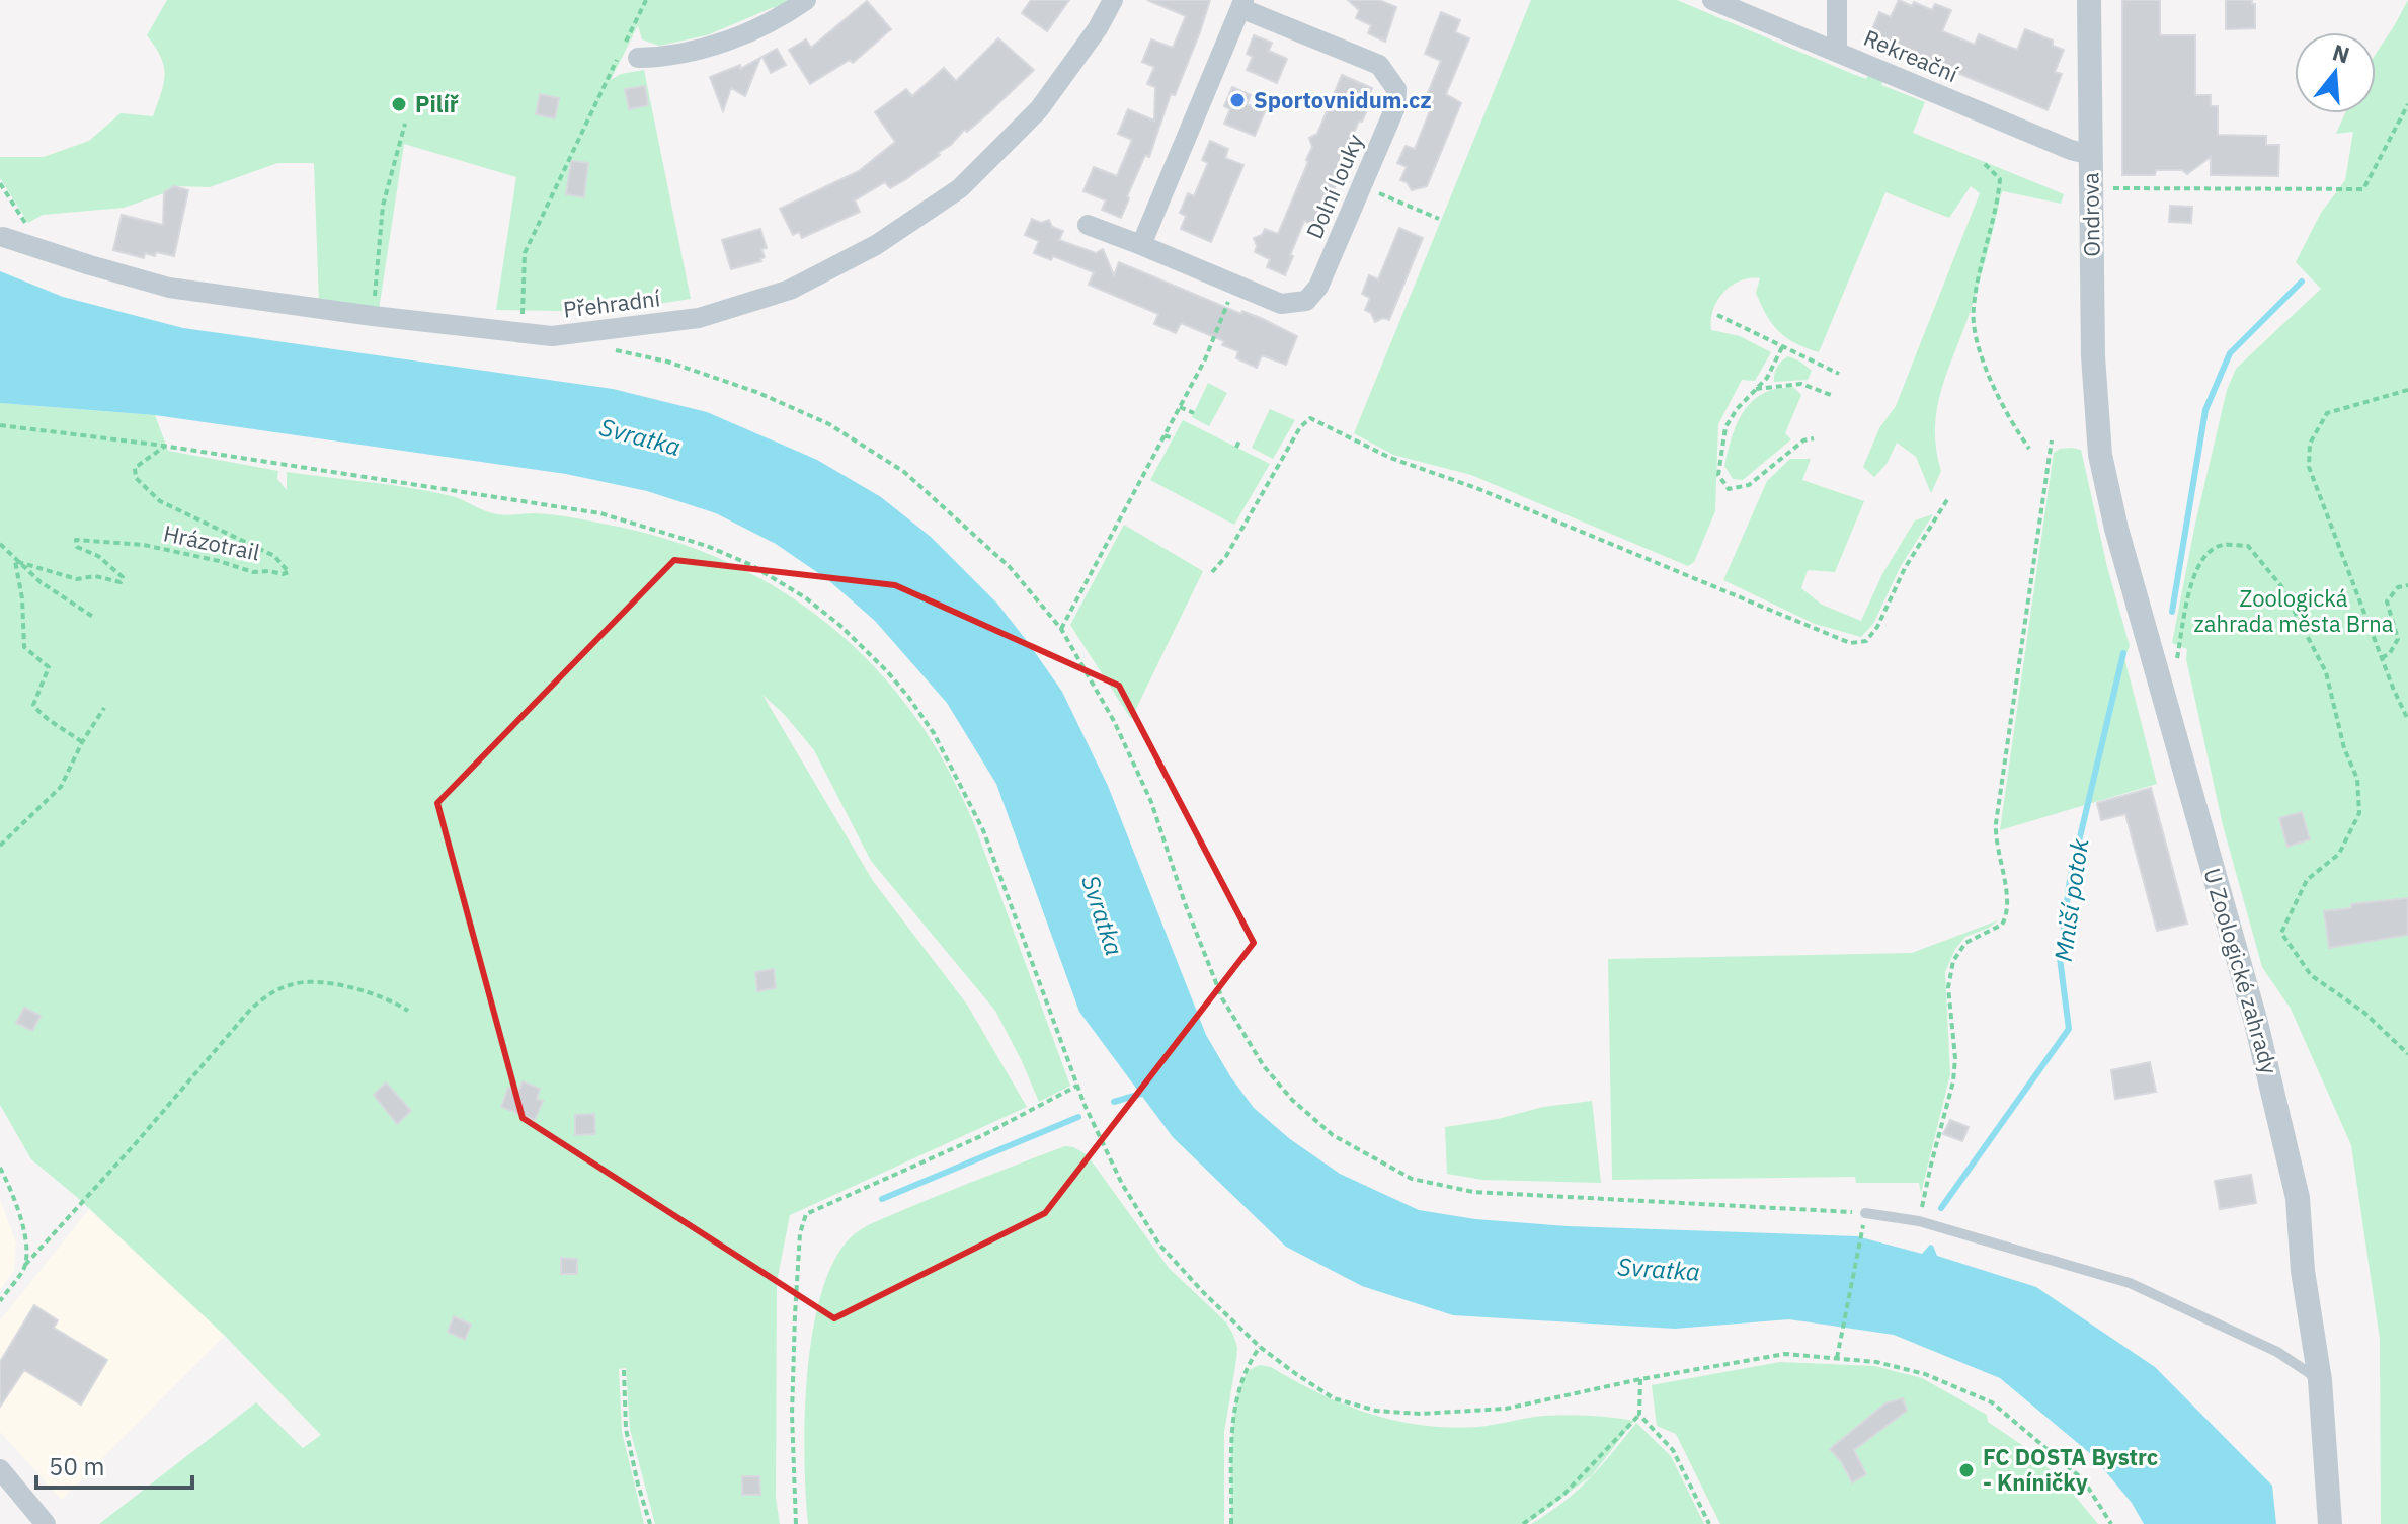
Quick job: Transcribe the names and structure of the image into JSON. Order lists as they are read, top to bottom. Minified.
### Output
{"streets":{"street":["Rekreační","Dolní louky","Ondrova","Přehradní","U Zoologické zahrady"],"path":["Hrázotrail"]},"crossings":[["Rekreační","Ondrova"],["Ondrova","U Zoologické zahrady"]],"water":["Svratka","Mniší potok"],"parks":["Zoologická zahrada města Brna"],"places":["Sportovnidum.cz","Pilíř","FC DOSTA Bystrc - Kníničky"],"scale_bar":"50 m","north":"top"}
